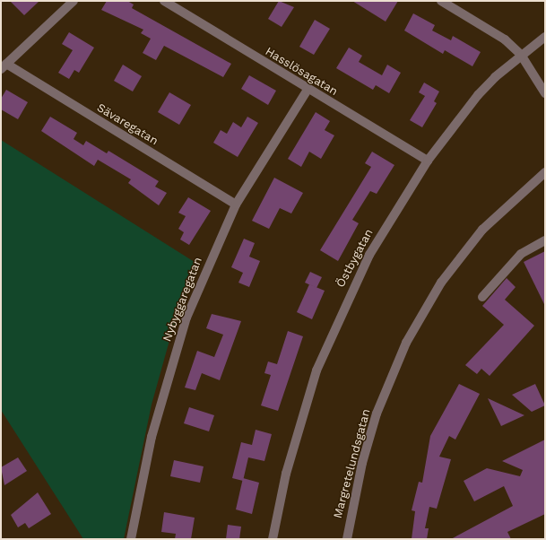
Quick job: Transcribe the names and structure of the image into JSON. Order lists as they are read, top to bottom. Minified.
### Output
{"streets":{"street":["Hasslösagatan","Sävaregatan","Östbygatan","Nybyggaregatan","Margretelundsgatan"]},"crossings":[["Hasslösagatan","Östbygatan"],["Hasslösagatan","Nybyggaregatan"],["Sävaregatan","Nybyggaregatan"]]}
